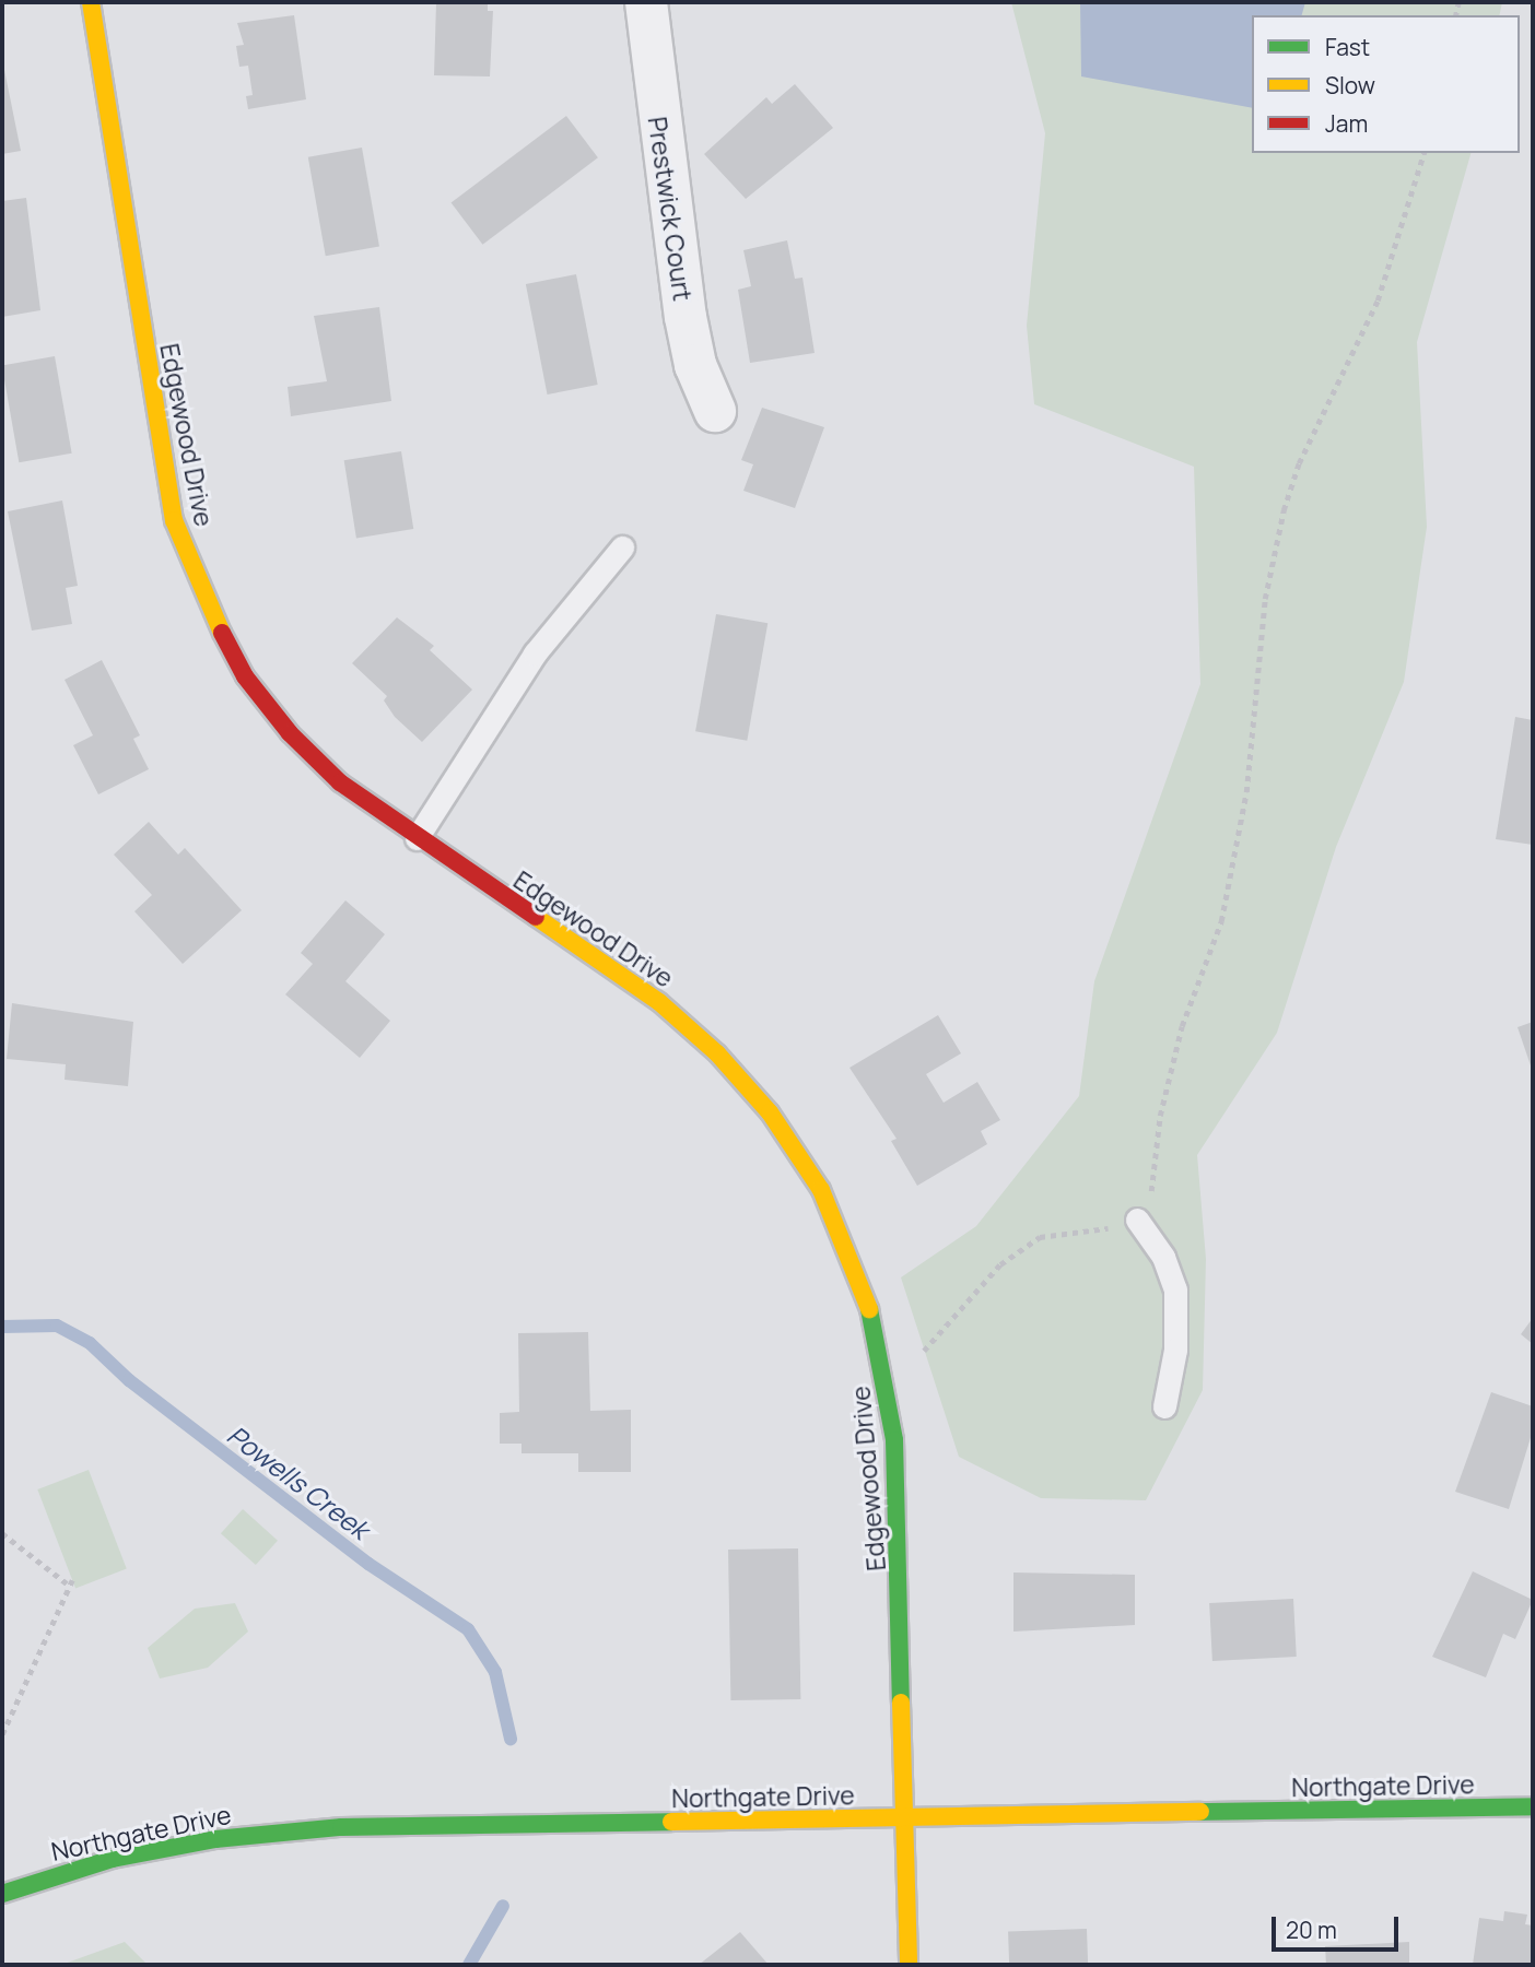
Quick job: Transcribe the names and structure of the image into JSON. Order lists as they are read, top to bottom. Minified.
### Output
{"streets":{"street":["Prestwick Court","Edgewood Drive","Northgate Drive"]},"crossings":[["Edgewood Drive","Northgate Drive"]],"water":["Powells Creek"],"legend":["Fast","Slow","Jam"],"scale_bar":"20 m"}
